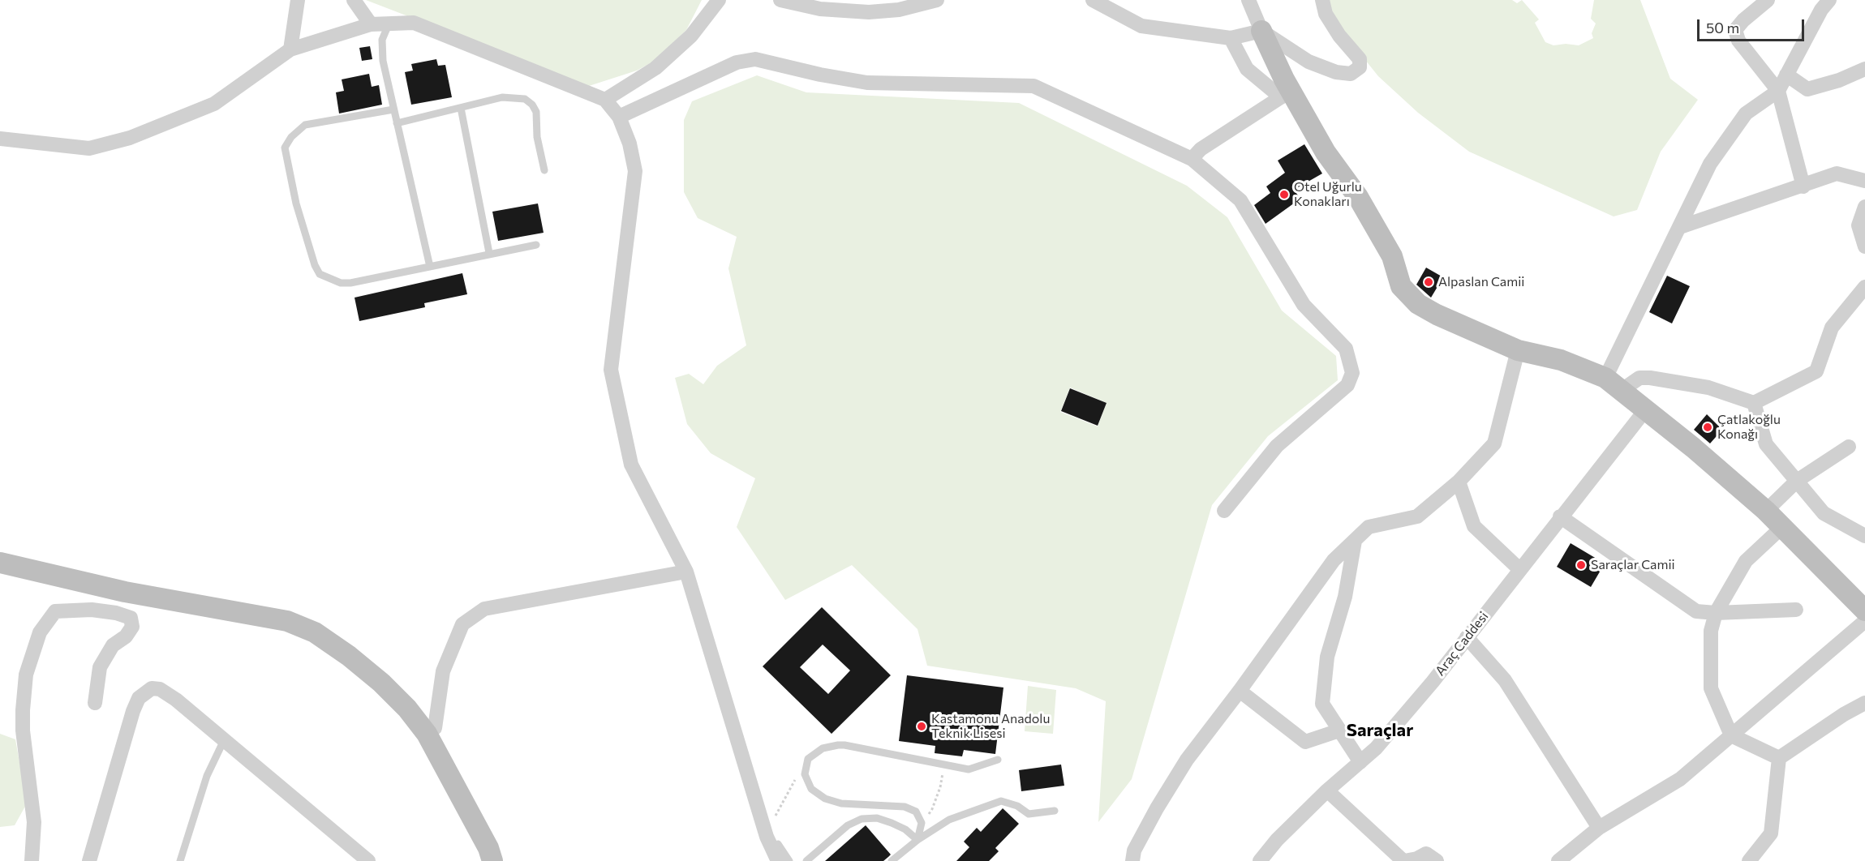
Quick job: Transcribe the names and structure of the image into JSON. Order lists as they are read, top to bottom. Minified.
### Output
{"streets":{"street":["Araç Caddesi"]},"districts":["Saraçlar"],"places":["Otel Uğurlu Konakları","Alpaslan Camii","Çatlakoğlu Konağı","Saraçlar Camii","Kastamonu Anadolu Teknik Lisesi"],"scale_bar":"50 m"}
